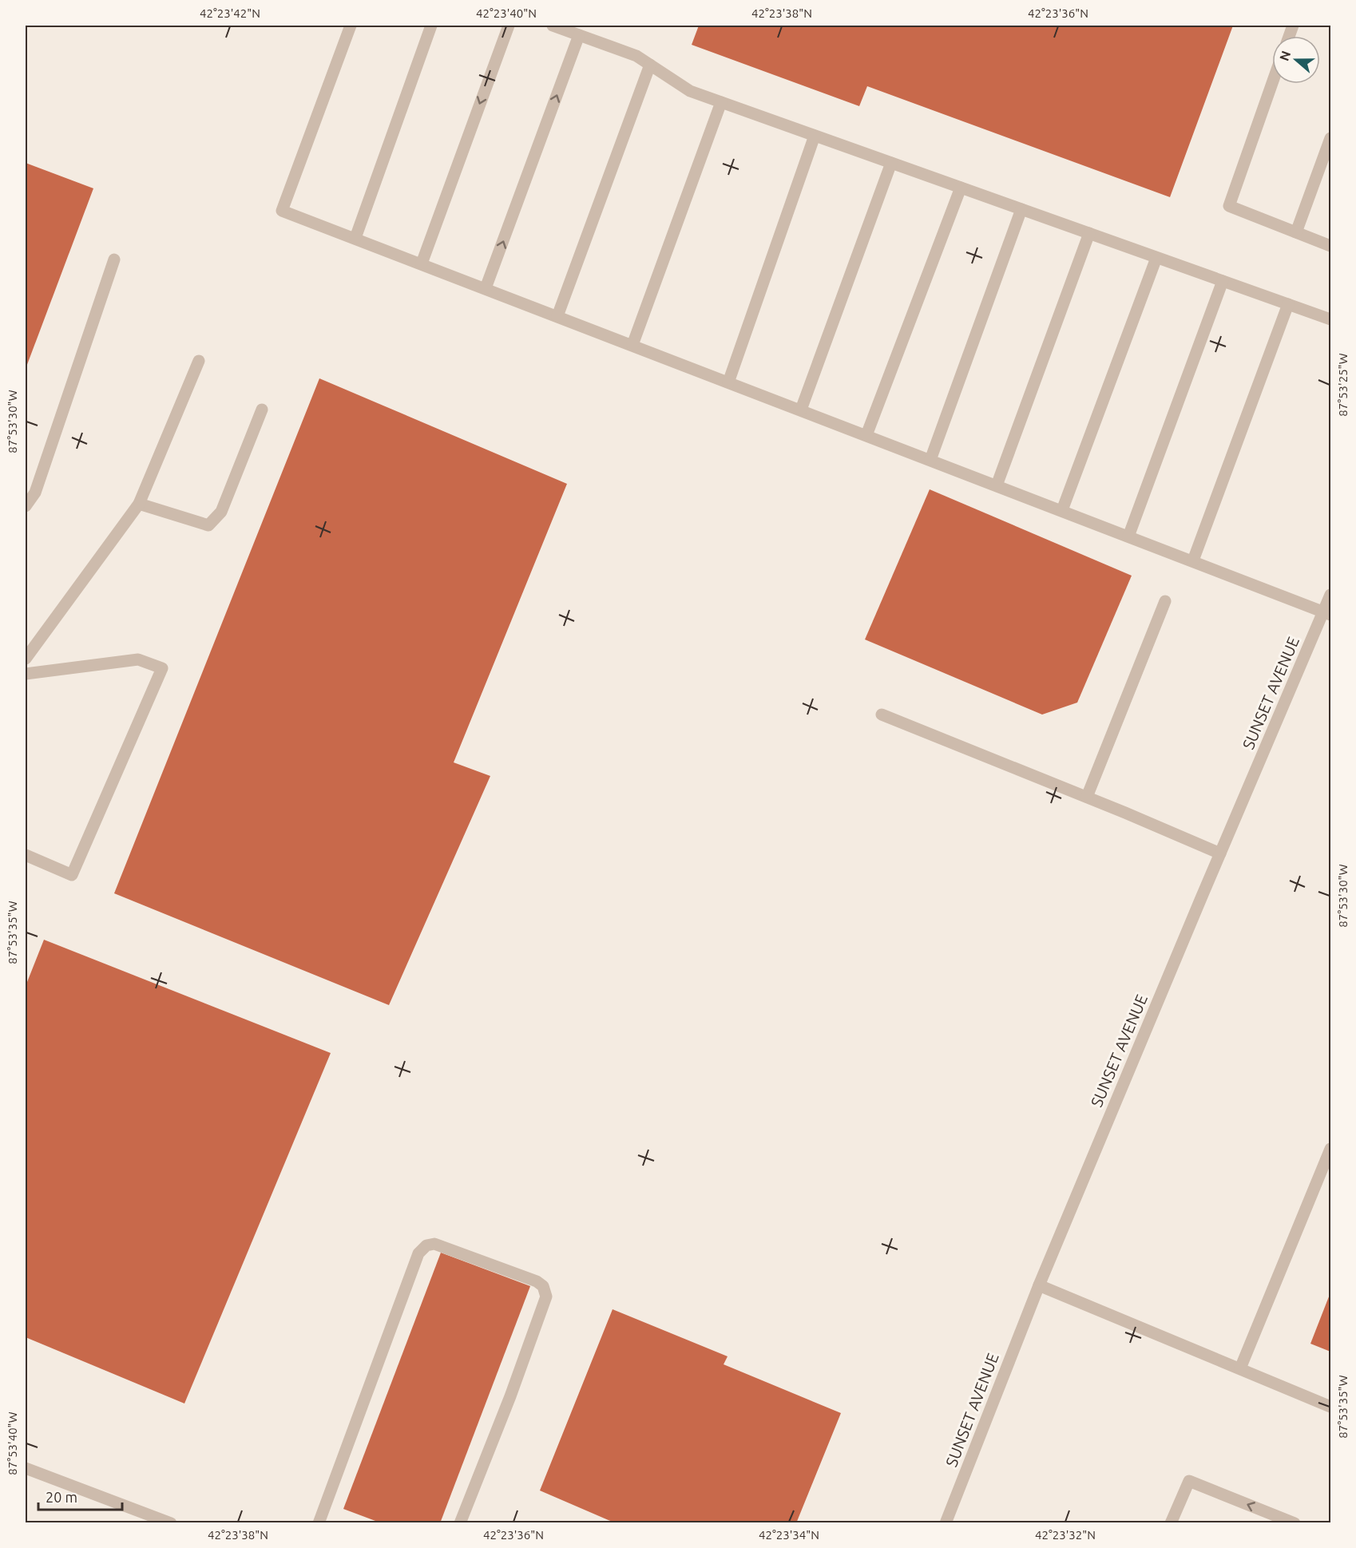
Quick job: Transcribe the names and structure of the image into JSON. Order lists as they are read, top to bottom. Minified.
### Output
{"streets":{"street":["SUNSET AVENUE"]},"scale_bar":"20 m","north":"left","coordinates":["42°23'42\"N","42°23'40\"N","42°23'38\"N","42°23'36\"N","87°53'25\"W","87°53'30\"W","87°53'35\"W","87°53'40\"W","42°23'34\"N","42°23'32\"N"]}
